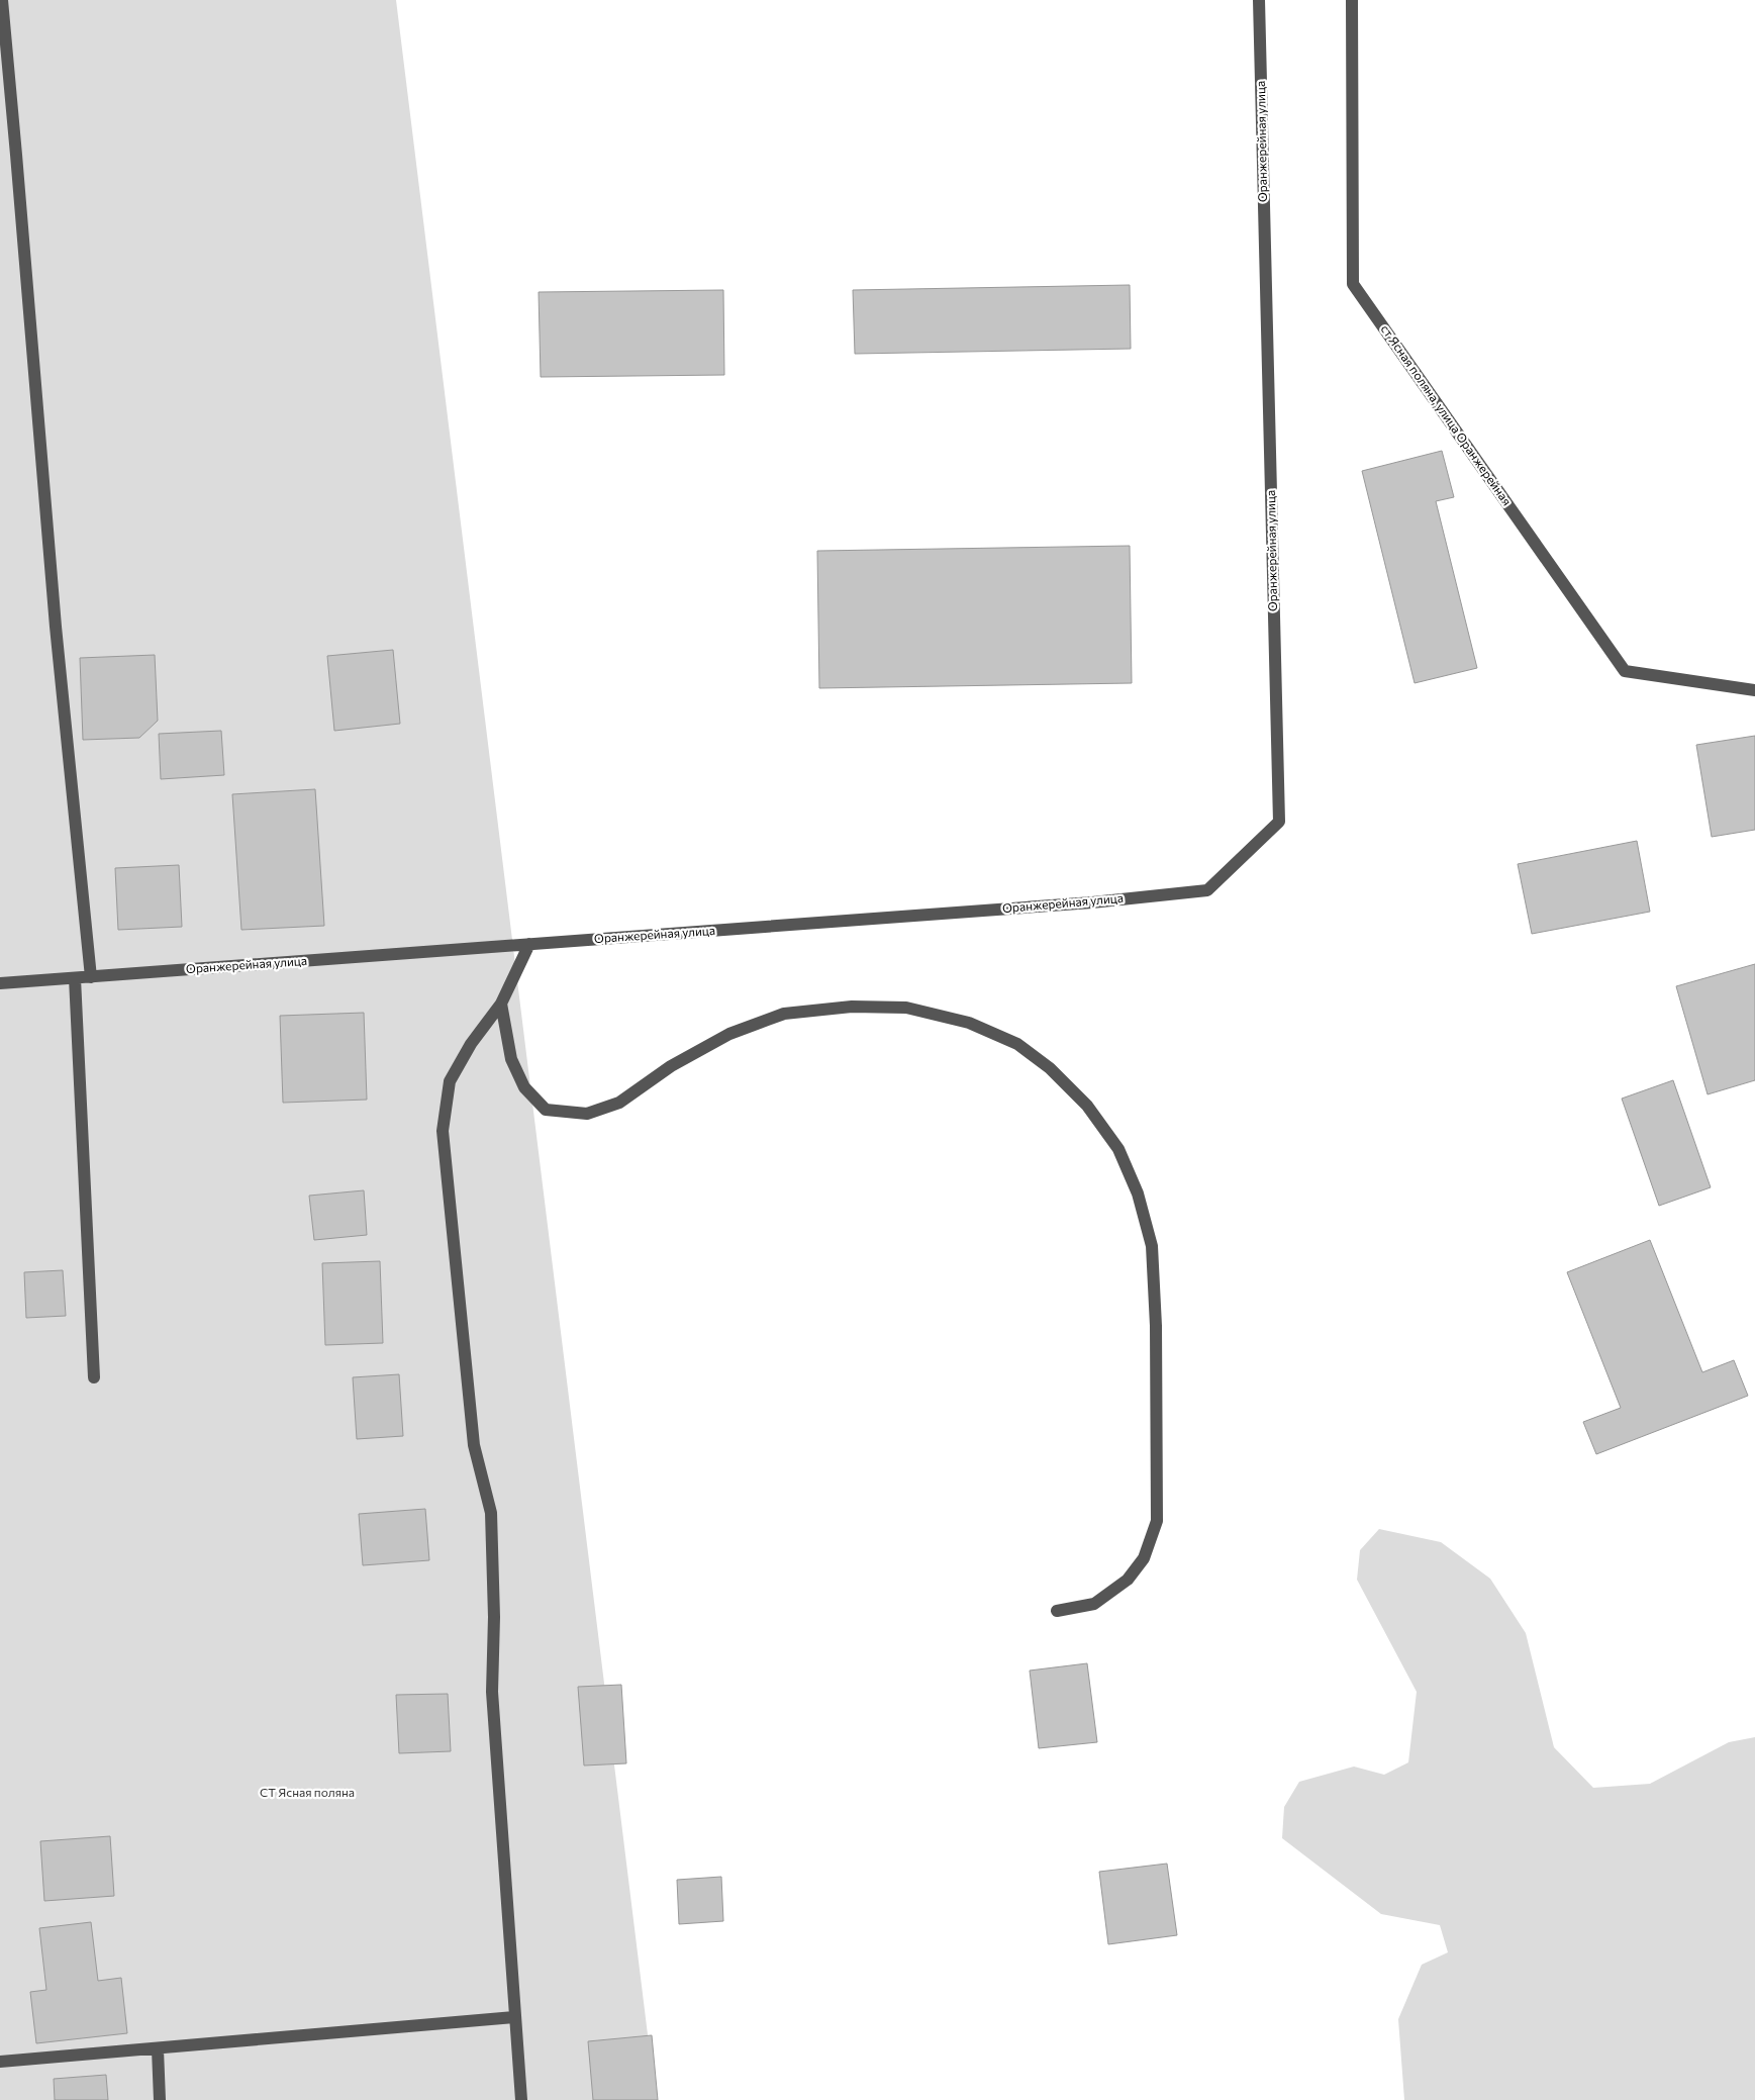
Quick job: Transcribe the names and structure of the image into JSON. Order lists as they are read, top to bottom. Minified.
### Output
{"streets":{"street":["Оранжерейная улица","ст Ясная поляна, улица Оранжерейная"]},"parks":["СТ Ясная поляна"]}
